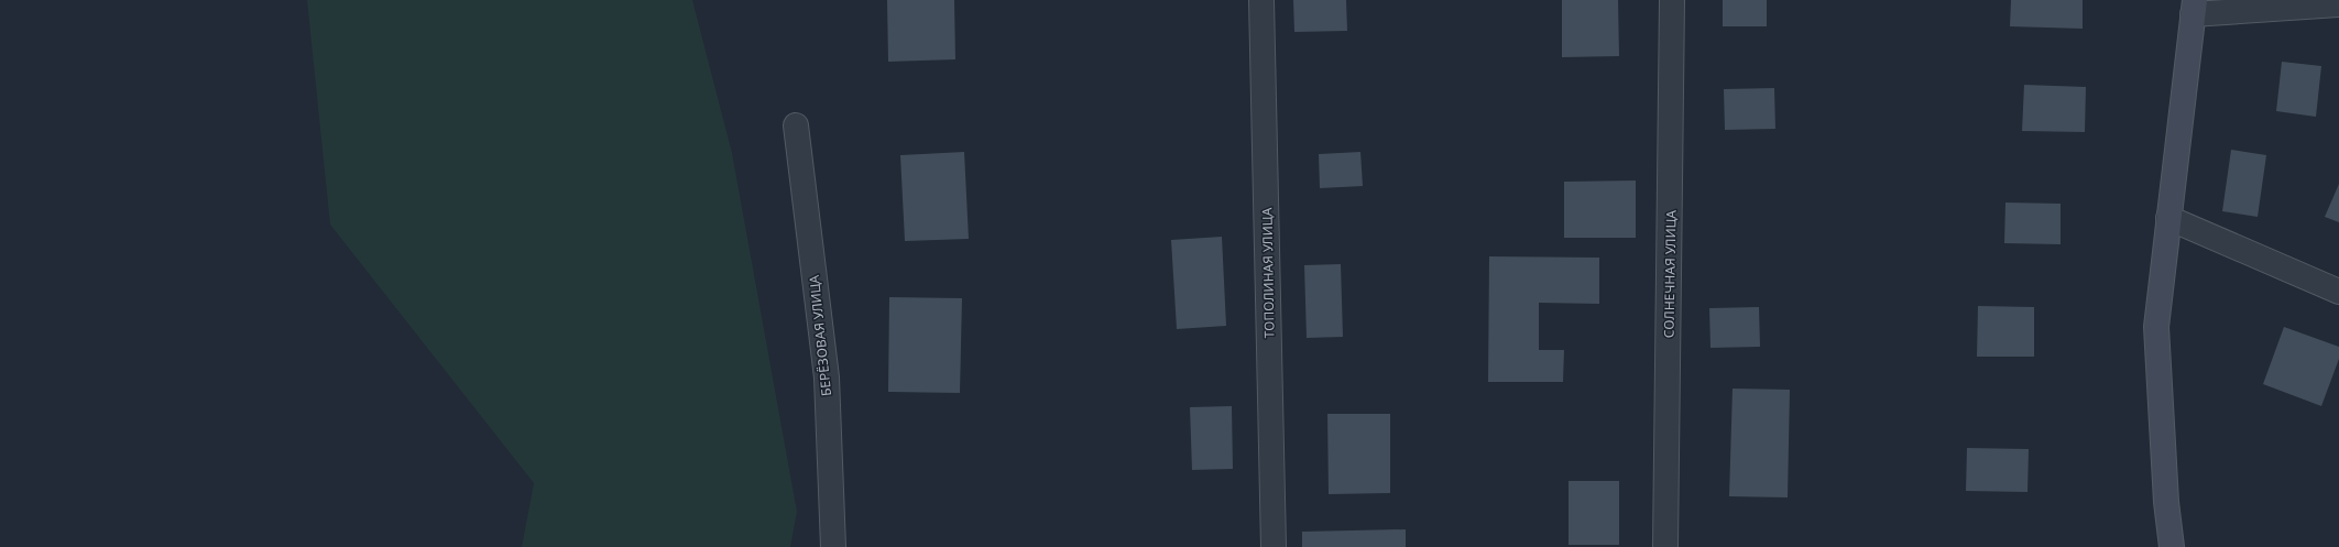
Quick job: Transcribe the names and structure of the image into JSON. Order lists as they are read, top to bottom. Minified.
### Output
{"streets":{"street":["ТОПОЛИНАЯ УЛИЦА","СОЛНЕЧНАЯ УЛИЦА","БЕРЁЗОВАЯ УЛИЦА"]}}
